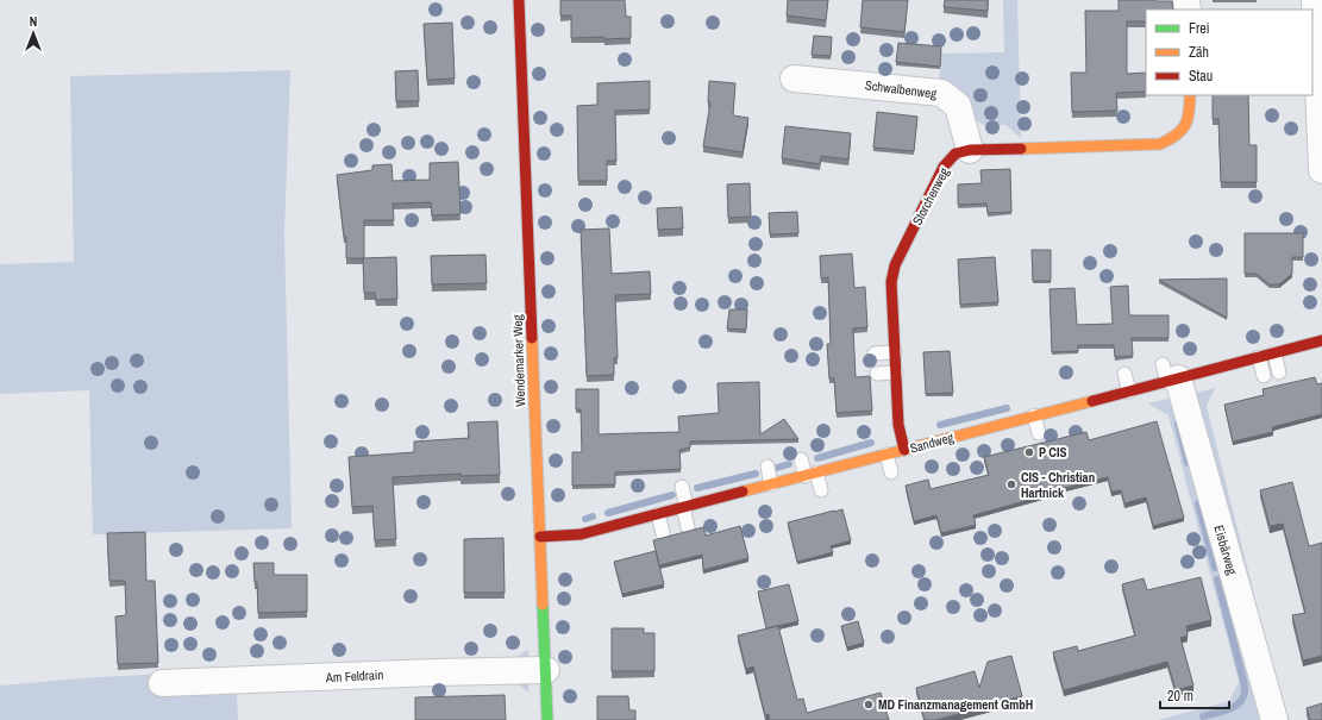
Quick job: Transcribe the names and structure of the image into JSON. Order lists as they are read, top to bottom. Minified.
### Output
{"streets":{"street":["Schwalbenweg","Storchenweg","Wendemarker Weg","Sandweg","Eisbärweg","Am Feldrain"]},"crossings":[["Schwalbenweg","Storchenweg"],["Storchenweg","Sandweg"],["Wendemarker Weg","Sandweg"],["Wendemarker Weg","Am Feldrain"],["Sandweg","Eisbärweg"]],"places":["P CIS","CIS - Christian Hartnick","MD Finanzmanagement GmbH"],"legend":["Frei","Zäh","Stau"],"scale_bar":"20 m","north":"top"}
